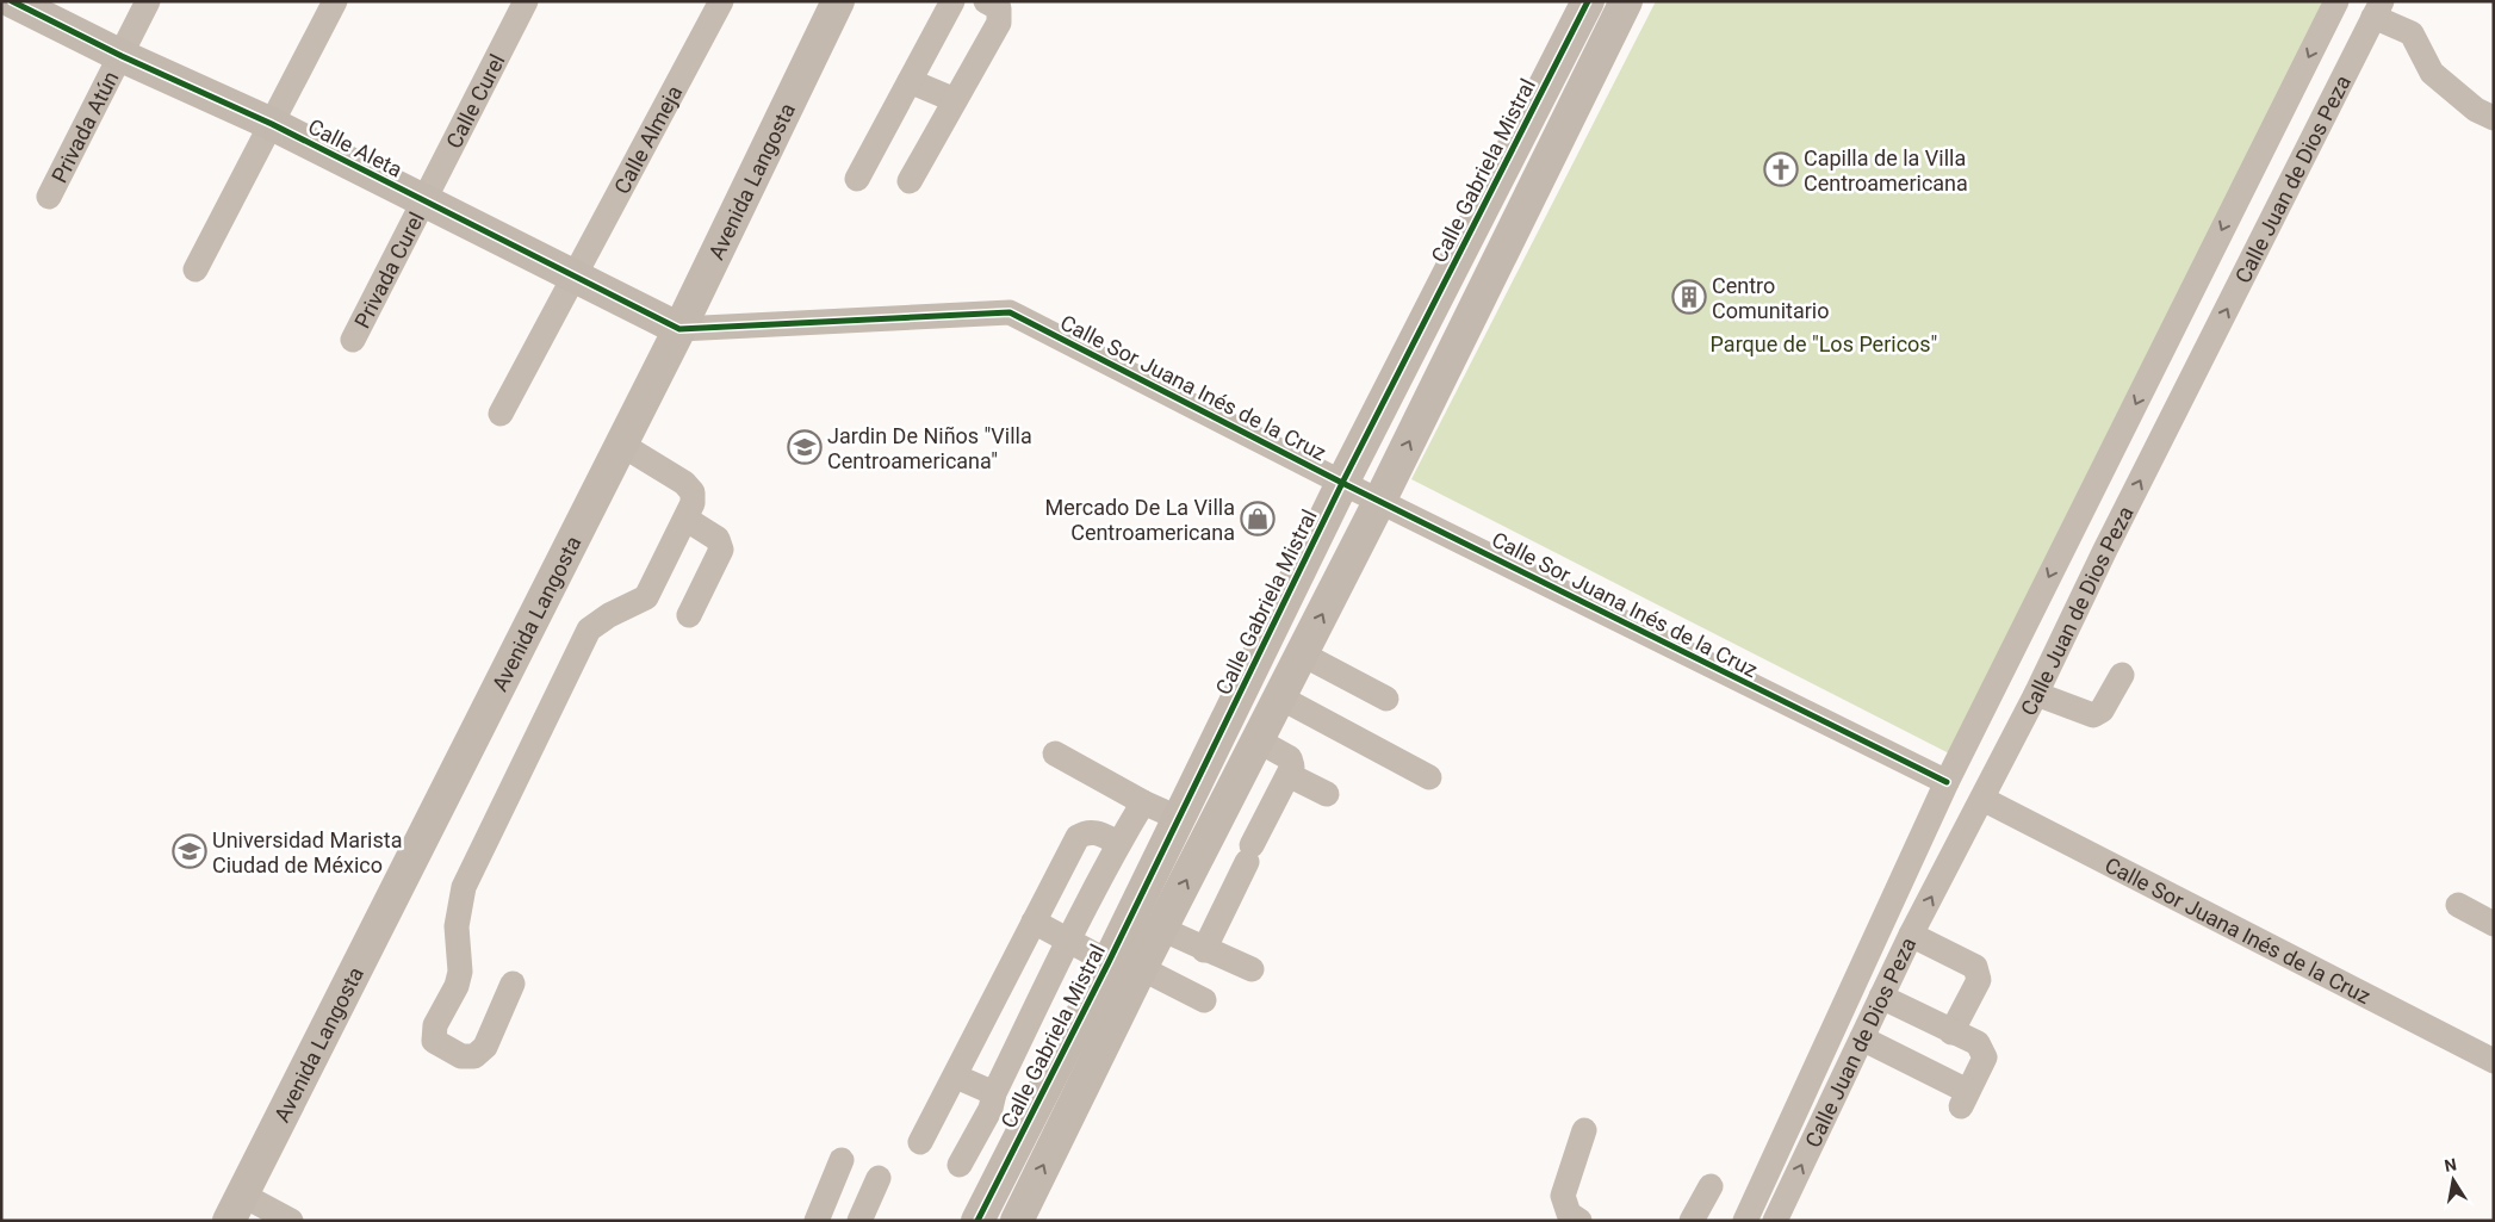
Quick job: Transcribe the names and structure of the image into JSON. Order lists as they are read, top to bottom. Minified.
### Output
{"streets":{"street":["Calle Curel","Privada Atún","Calle Almeja","Calle Aleta","Calle Gabriela Mistral","Calle Juan de Dios Peza","Avenida Langosta","Privada Curel","Calle Sor Juana Inés de la Cruz"]},"crossings":[["Calle Curel","Calle Aleta"],["Calle Curel","Privada Curel"],["Privada Atún","Calle Aleta"],["Calle Almeja","Calle Aleta"],["Calle Aleta","Avenida Langosta"],["Calle Aleta","Privada Curel"],["Calle Aleta","Calle Sor Juana Inés de la Cruz"],["Calle Gabriela Mistral","Calle Sor Juana Inés de la Cruz"],["Calle Juan de Dios Peza","Calle Sor Juana Inés de la Cruz"],["Avenida Langosta","Calle Sor Juana Inés de la Cruz"]],"parks":["Parque de \"Los Pericos\""],"places":{"church":["Capilla de la Villa Centroamericana"],"building":["Centro Comunitario"],"school or university":["Jardin De Niños \"Villa Centroamericana\"","Universidad Marista Ciudad de México"],"shop":["Mercado De La Villa Centroamericana"]},"north":"top"}
